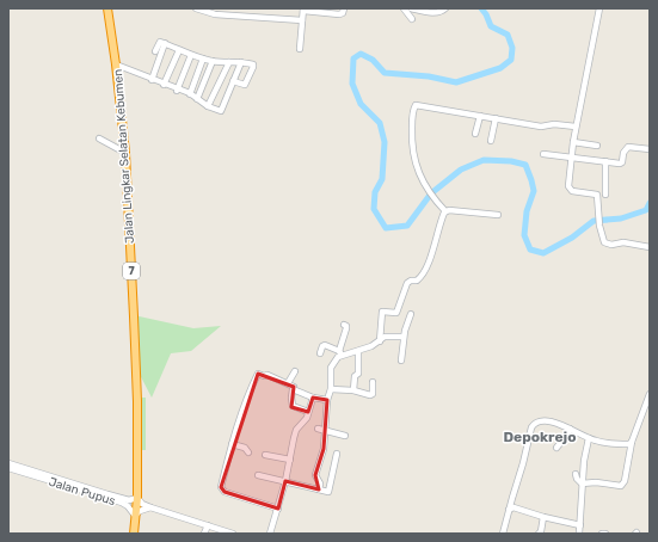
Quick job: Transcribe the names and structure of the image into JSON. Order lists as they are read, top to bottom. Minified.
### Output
{"streets":{"highway":["Jalan Lingkar Selatan Kebumen","7"],"street":["Jalan Pupus"]},"crossings":[["Jalan Lingkar Selatan Kebumen","Jalan Pupus"]],"districts":["Depokrejo"]}
